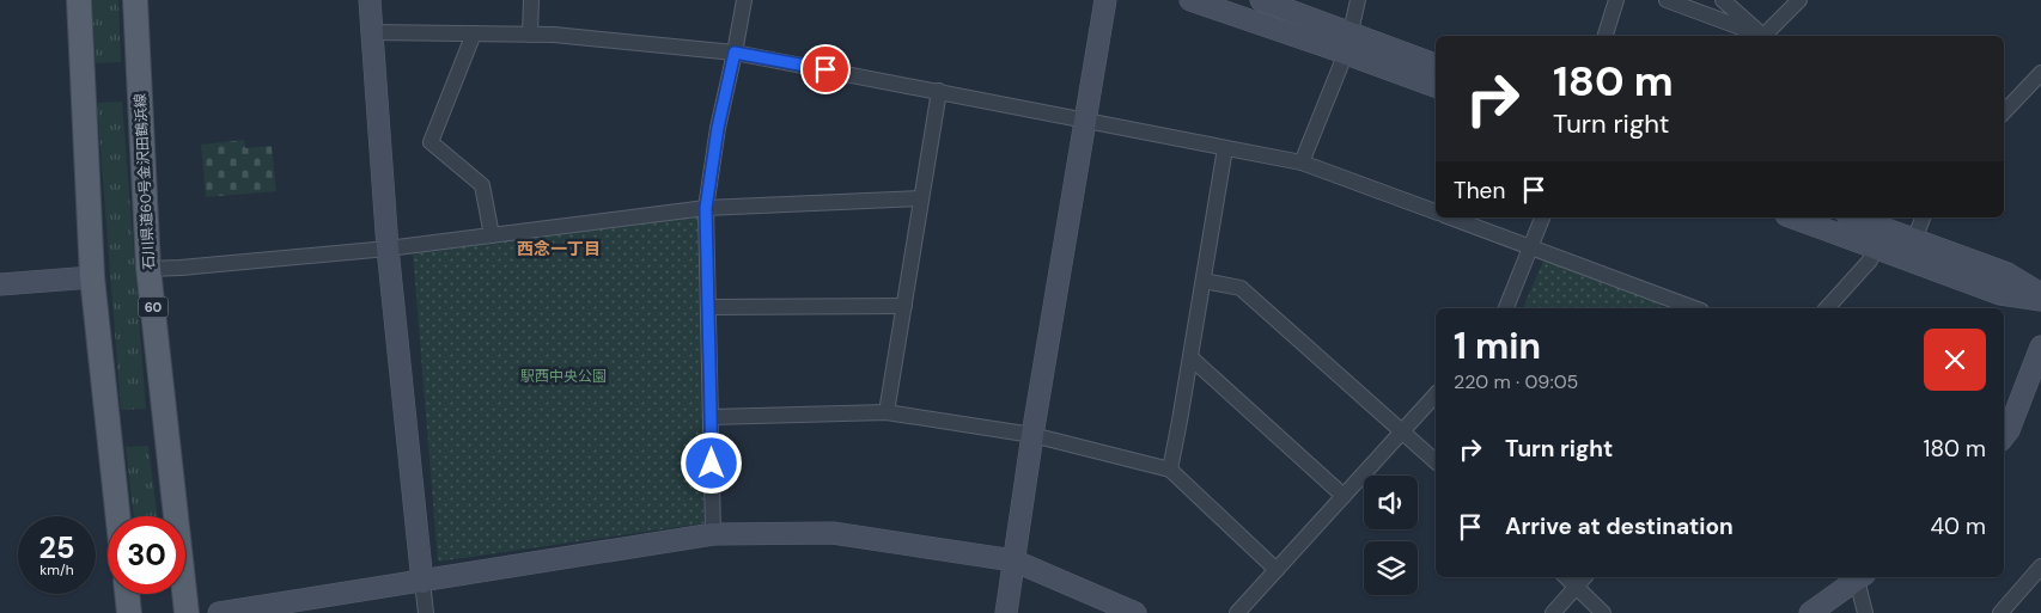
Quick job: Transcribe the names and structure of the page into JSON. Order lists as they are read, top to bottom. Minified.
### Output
{"streets":{"main road":["石川県道60号金沢田鶴浜線","60"]},"districts":["西念一丁目"],"parks":["駅西中央公園"],"page":{"turn":["180 m","Turn right"],"then":"Then","heading":["1 min","220 m · 09:05"],"list":[{"name":"Turn right","value":"180 m"},{"name":"Arrive at destination","value":"40 m"}],"speed":"25 km/h","limit":"30"}}
